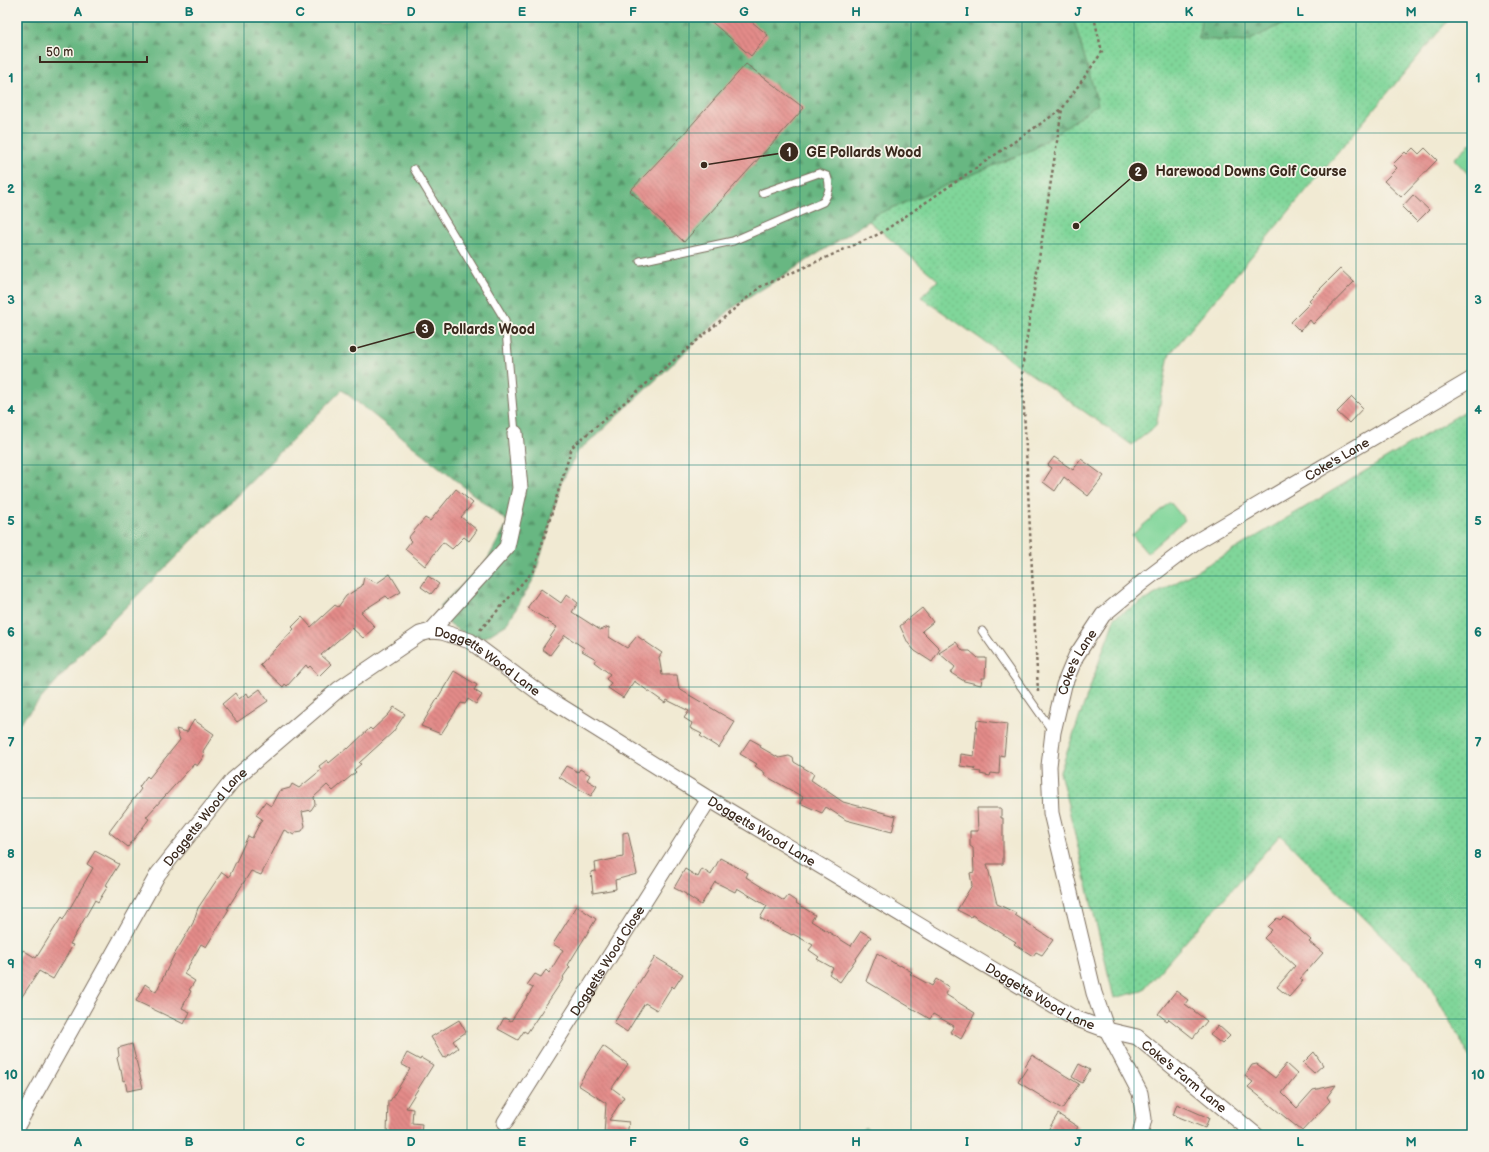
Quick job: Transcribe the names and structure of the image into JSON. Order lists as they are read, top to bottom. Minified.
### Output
{"streets":{"street":["Coke's Lane","Doggetts Wood Lane","Doggetts Wood Close","Coke's Farm Lane"]},"crossings":[["Coke's Lane","Doggetts Wood Lane"],["Coke's Lane","Coke's Farm Lane"],["Doggetts Wood Lane","Doggetts Wood Close"],["Doggetts Wood Lane","Coke's Farm Lane"]],"places":["GE Pollards Wood","Harewood Downs Golf Course","Pollards Wood"],"scale_bar":"50 m","grid":{"columns":["A","B","C","D","E","F","G","H","I","J","K","L","M"],"rows":["1","2","3","4","5","6","7","8","9","10"]}}
